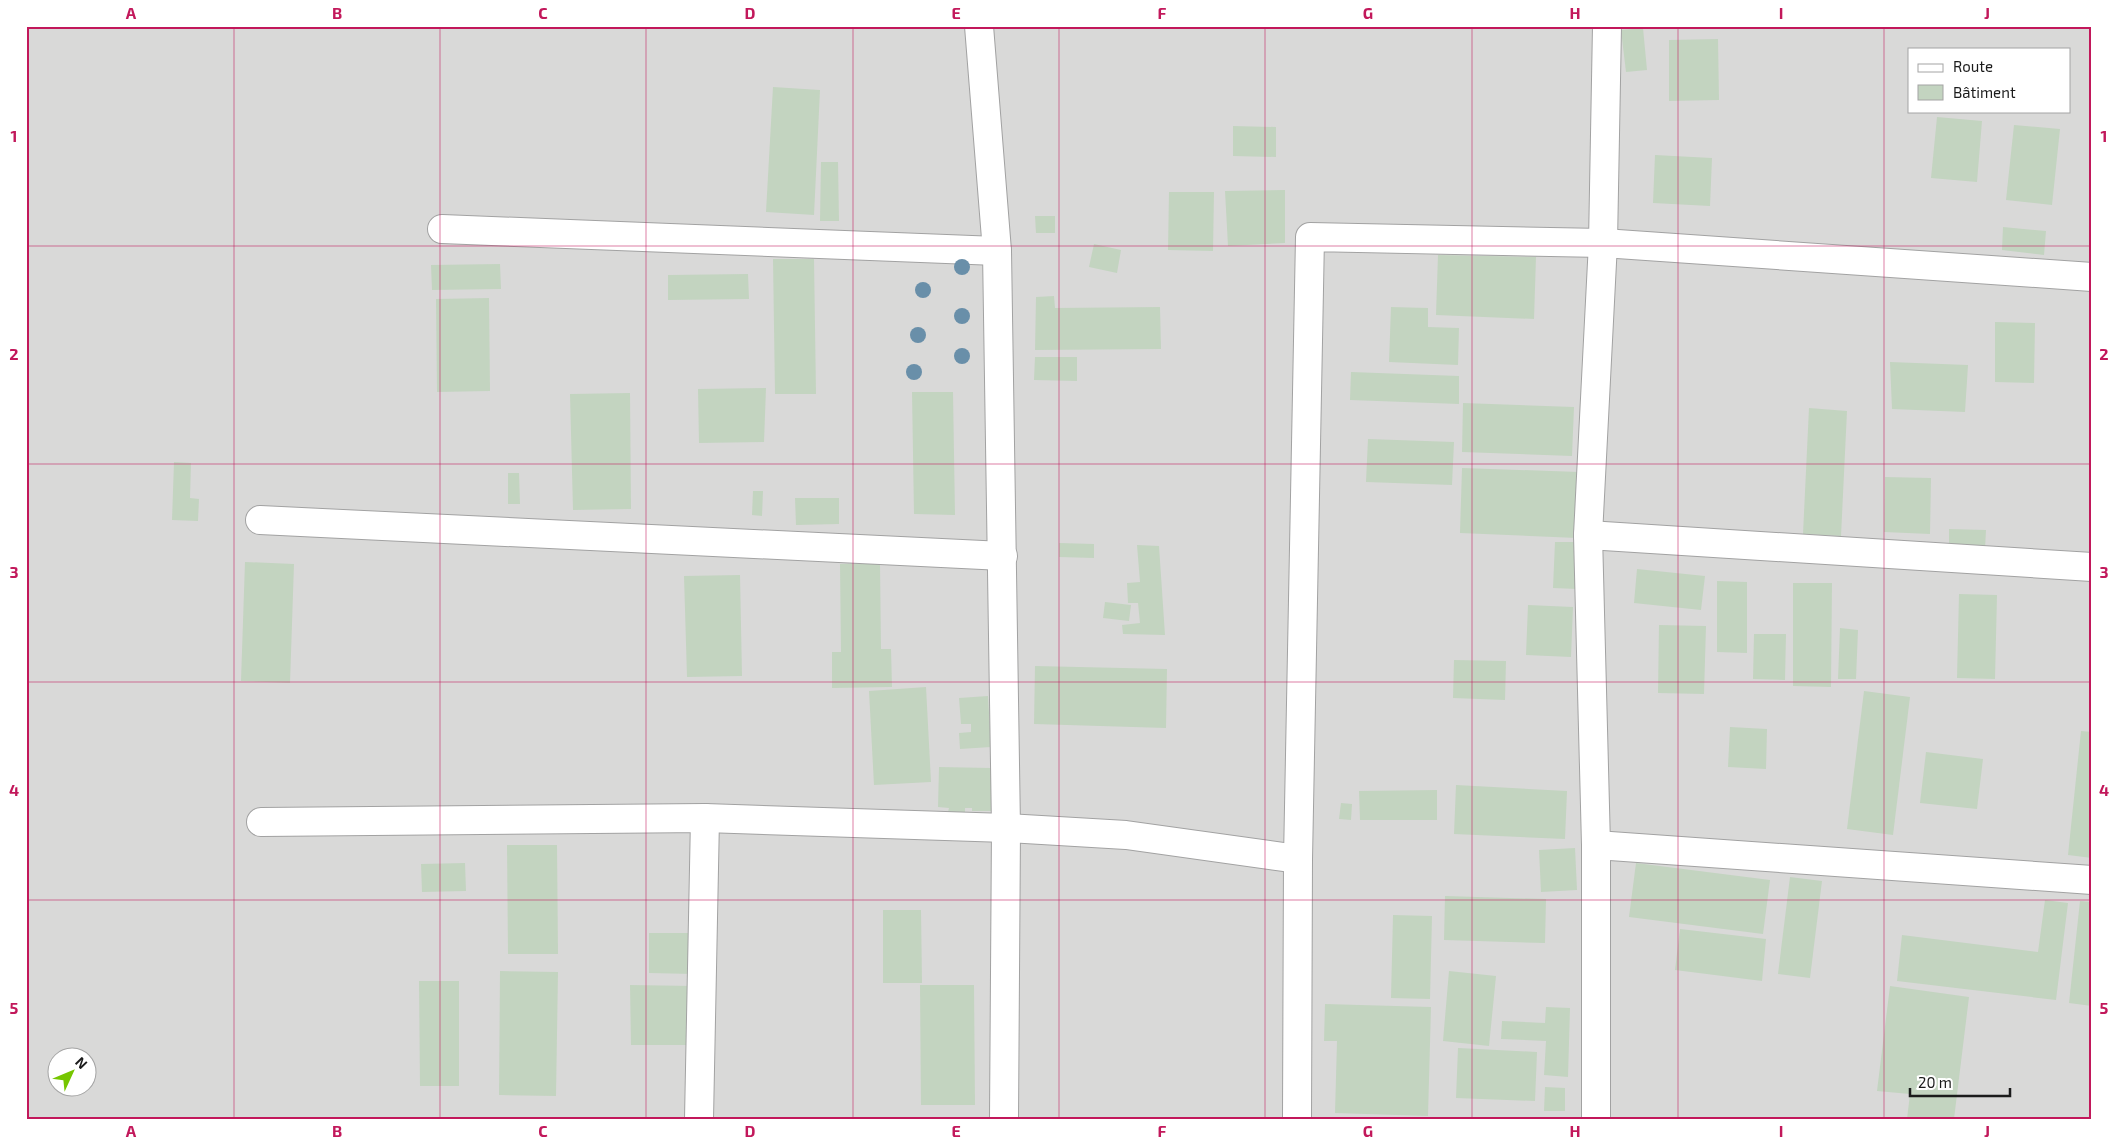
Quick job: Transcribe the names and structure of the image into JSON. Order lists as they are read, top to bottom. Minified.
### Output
{"legend":["Route","Bâtiment"],"scale_bar":"20 m","north":"top right","grid":{"columns":["A","B","C","D","E","F","G","H","I","J"],"rows":["1","2","3","4","5"]}}
